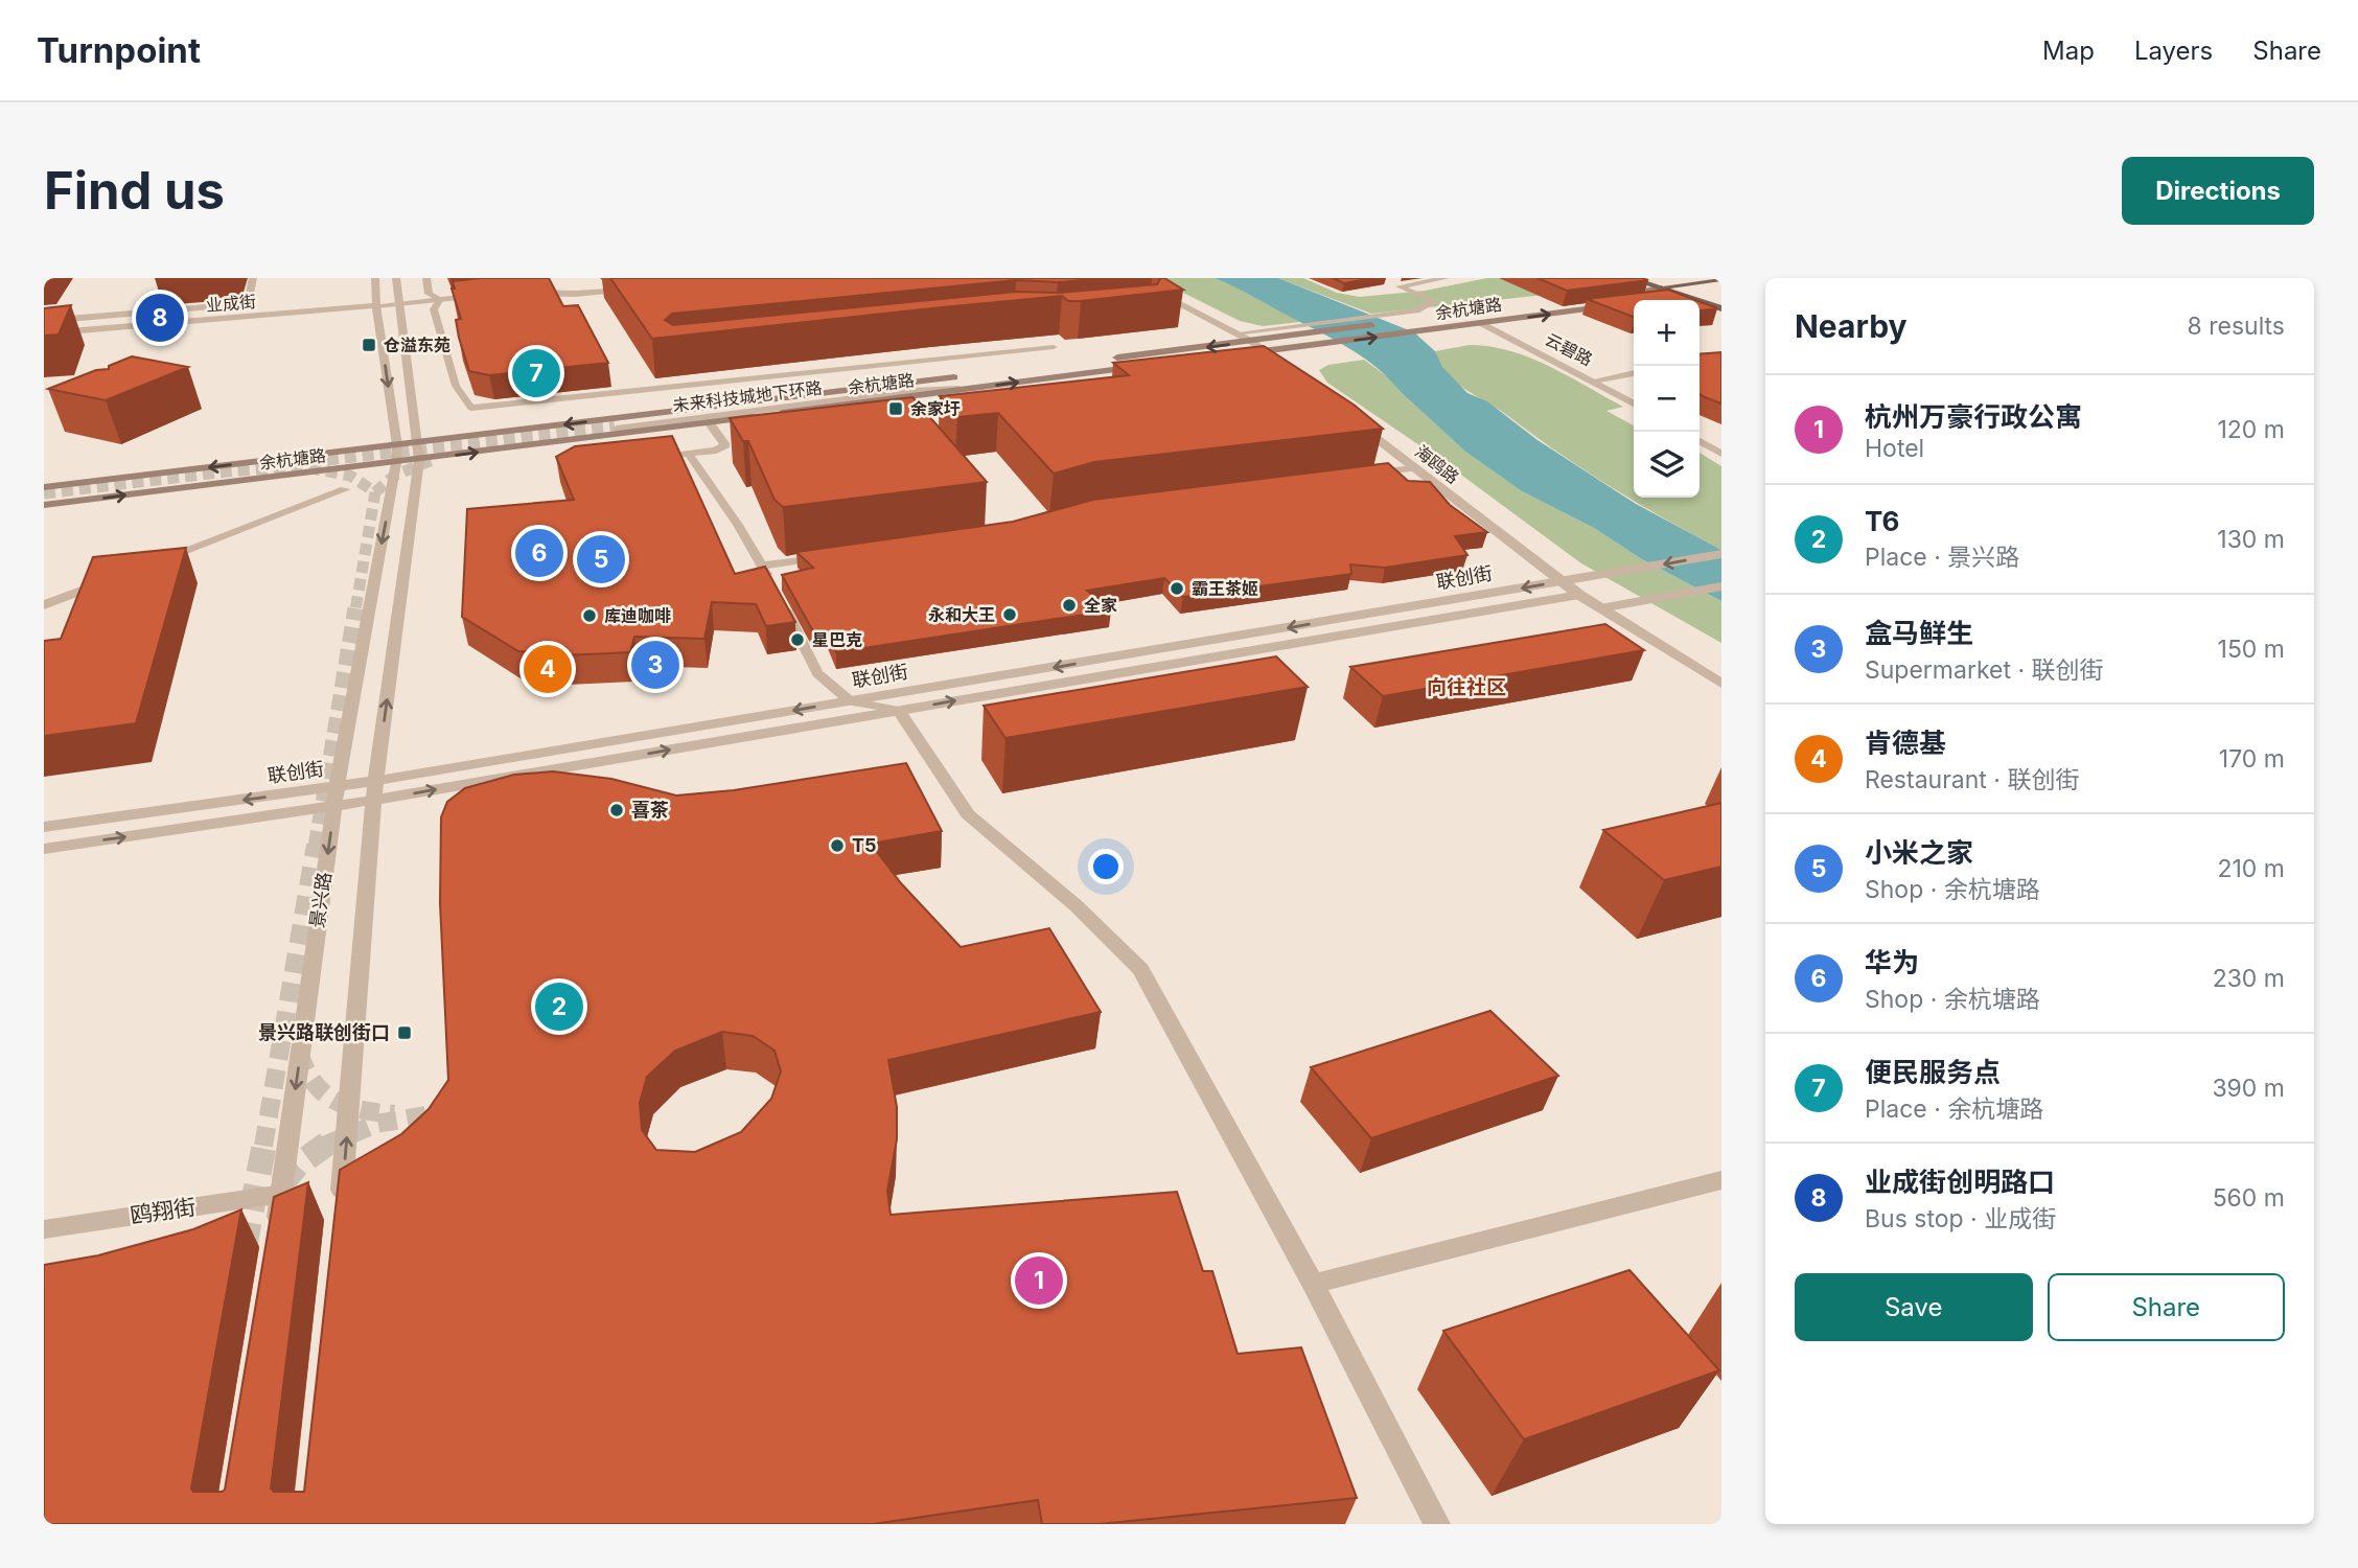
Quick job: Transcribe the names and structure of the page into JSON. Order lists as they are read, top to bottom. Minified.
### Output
{"streets":{"main road":["余杭塘路"],"street":["业成街","云碧路","未来科技城地下环路","海鸥路","联创街","景兴路","鸥翔街"]},"crossings":[["业成街","景兴路"],["余杭塘路","云碧路"],["余杭塘路","未来科技城地下环路"],["余杭塘路","景兴路"],["海鸥路","联创街"],["联创街","景兴路"],["景兴路","鸥翔街"]],"districts":["向往社区"],"places":{"transit":["仓溢东苑","余家圩","景兴路联创街口"],"other":["霸王茶姬","全家","永和大王","库迪咖啡","星巴克","喜茶","T5"]},"page":{"header":"Turnpoint","nav":["Map","Layers","Share"],"buttons":["Directions",["Save","Share"]],"title":"Find us","heading":["Nearby","8 results"],"pins":["8","7","6","5","3","4","2","1"],"map_buttons":["+","−"],"list":[{"mark":"1","name":"杭州万豪行政公寓","note":"Hotel","value":"120 m"},{"mark":"2","name":"T6","note":"Place · 景兴路","value":"130 m"},{"mark":"3","name":"盒马鲜生","note":"Supermarket · 联创街","value":"150 m"},{"mark":"4","name":"肯德基","note":"Restaurant · 联创街","value":"170 m"},{"mark":"5","name":"小米之家","note":"Shop · 余杭塘路","value":"210 m"},{"mark":"6","name":"华为","note":"Shop · 余杭塘路","value":"230 m"},{"mark":"7","name":"便民服务点","note":"Place · 余杭塘路","value":"390 m"},{"mark":"8","name":"业成街创明路口","note":"Bus stop · 业成街","value":"560 m"}]}}
